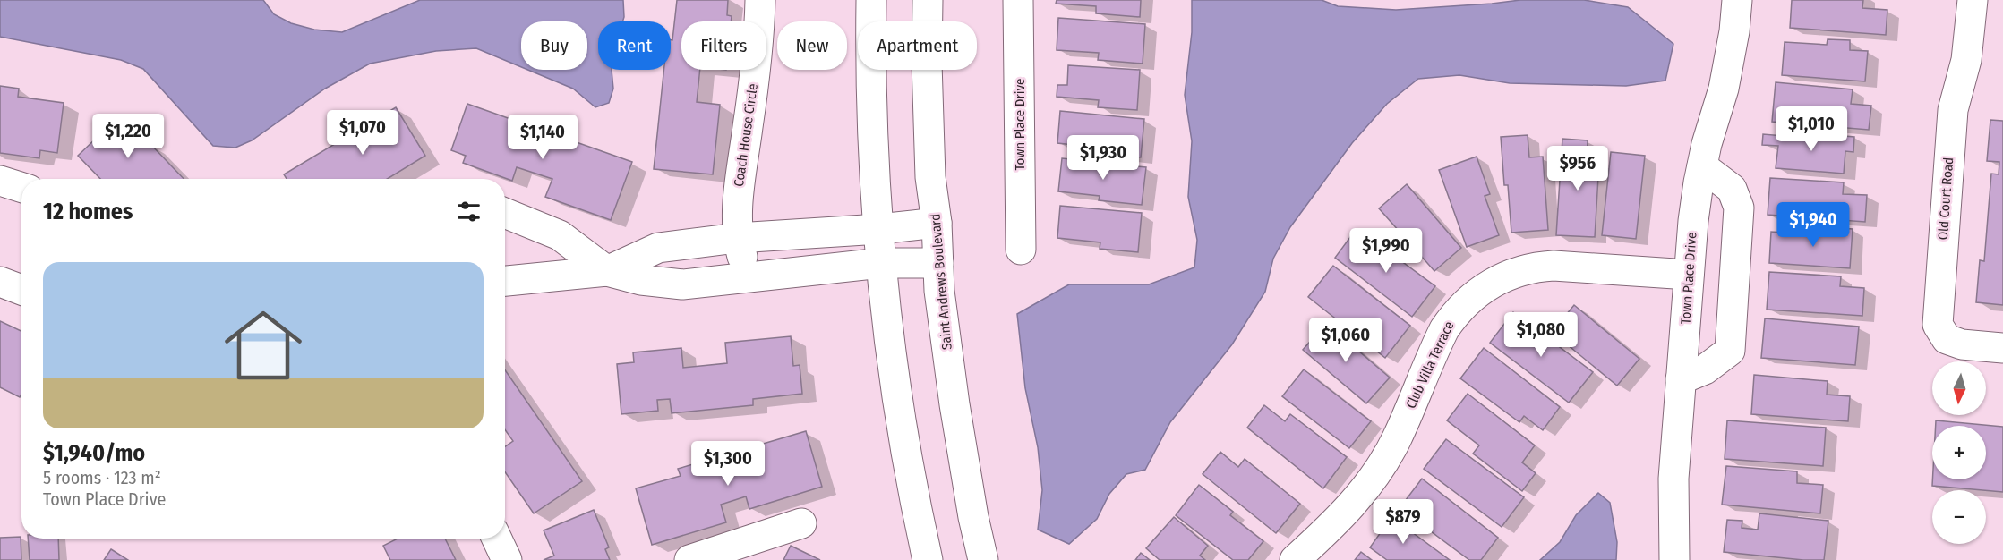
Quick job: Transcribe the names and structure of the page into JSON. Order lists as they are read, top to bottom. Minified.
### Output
{"streets":{"street":["Town Place Drive","Coach House Circle","Old Court Road","Saint Andrews Boulevard","Club Villa Terrace"]},"crossings":[["Town Place Drive","Club Villa Terrace"]],"north":"bottom","page":{"chip":["Buy","Rent","Filters","New","Apartment"],"price":["$1,010","$1,070","$1,220","$1,140","$1,930","$956","$1,940","$1,990","$1,080","$1,060","$1,300","$879"],"heading":"12 homes","list":[{"name":"$1,940/mo","note":"5 rooms · 123 m² · Town Place Drive"}],"map_buttons":["+","−"]}}
